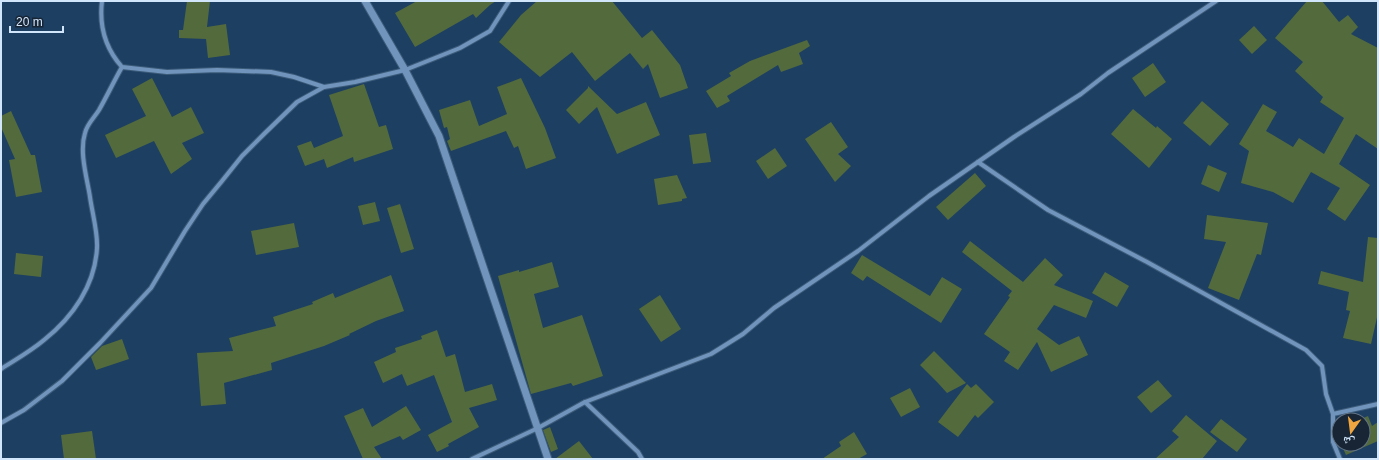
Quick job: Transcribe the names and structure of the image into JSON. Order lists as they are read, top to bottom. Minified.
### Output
{"scale_bar":"20 m","north":"bottom"}
